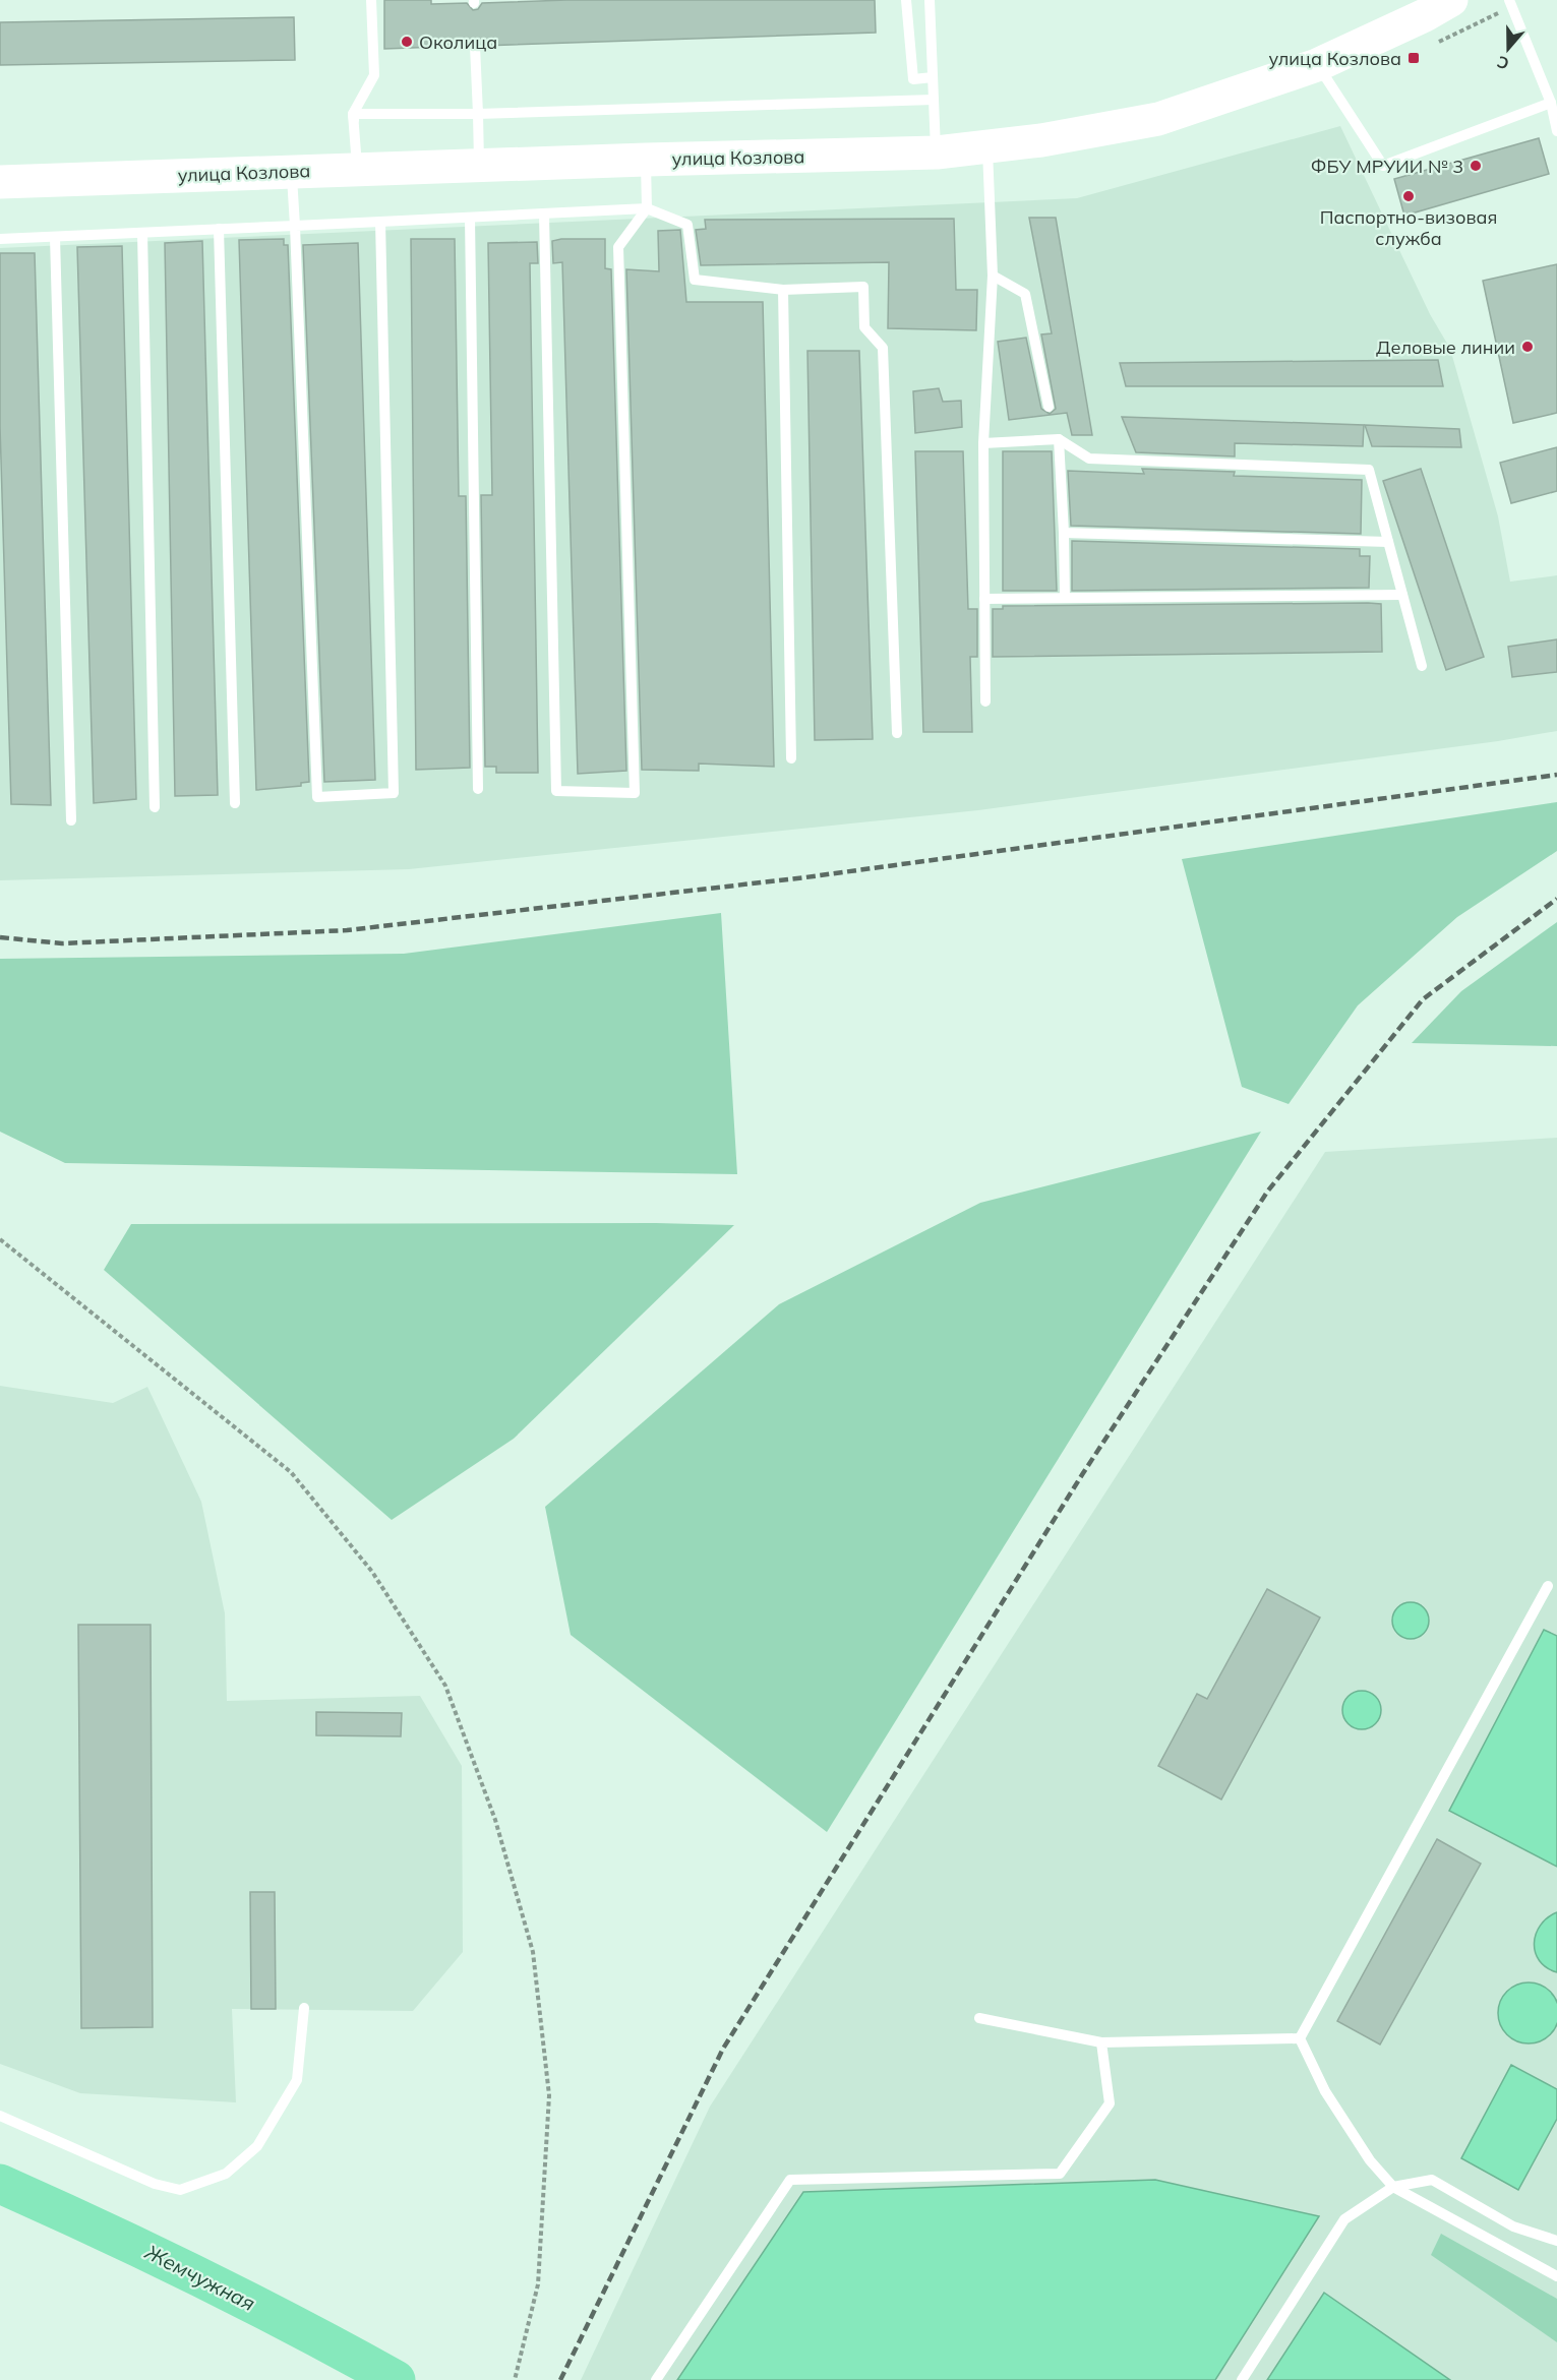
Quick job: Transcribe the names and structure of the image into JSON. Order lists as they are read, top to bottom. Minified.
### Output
{"streets":{"main road":["улица Козлова"]},"water":["Жемчужная"],"places":{"other":["Околица","ФБУ МРУИИ № 3","Паспортно-визовая служба","Деловые линии"],"transit":["улица Козлова"]},"north":"bottom"}
